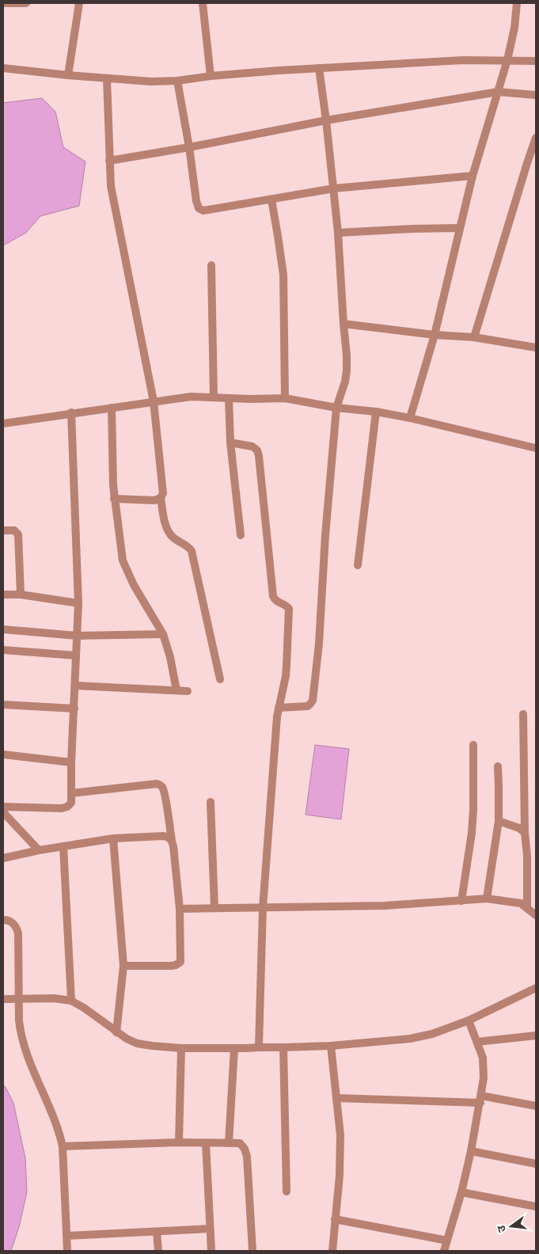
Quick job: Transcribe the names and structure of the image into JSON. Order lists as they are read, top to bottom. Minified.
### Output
{"north":"left"}
